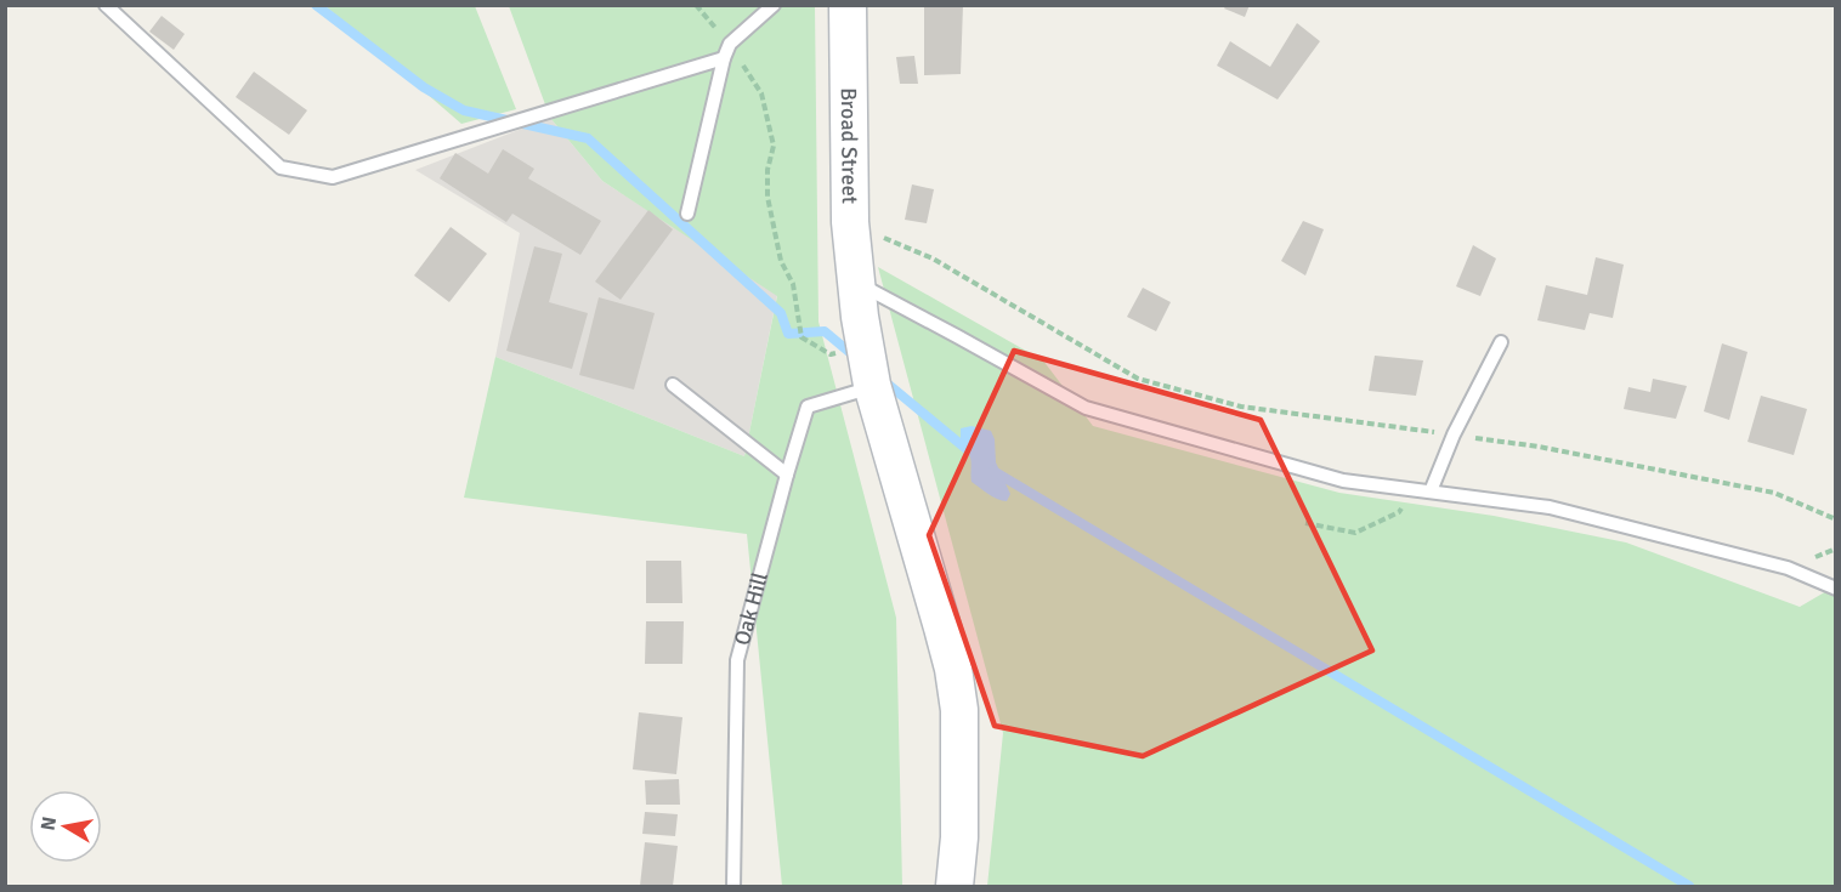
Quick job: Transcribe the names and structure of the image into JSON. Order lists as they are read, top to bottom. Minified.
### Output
{"streets":{"street":["Broad Street"],"lane":["Oak Hill"]},"north":"left"}
